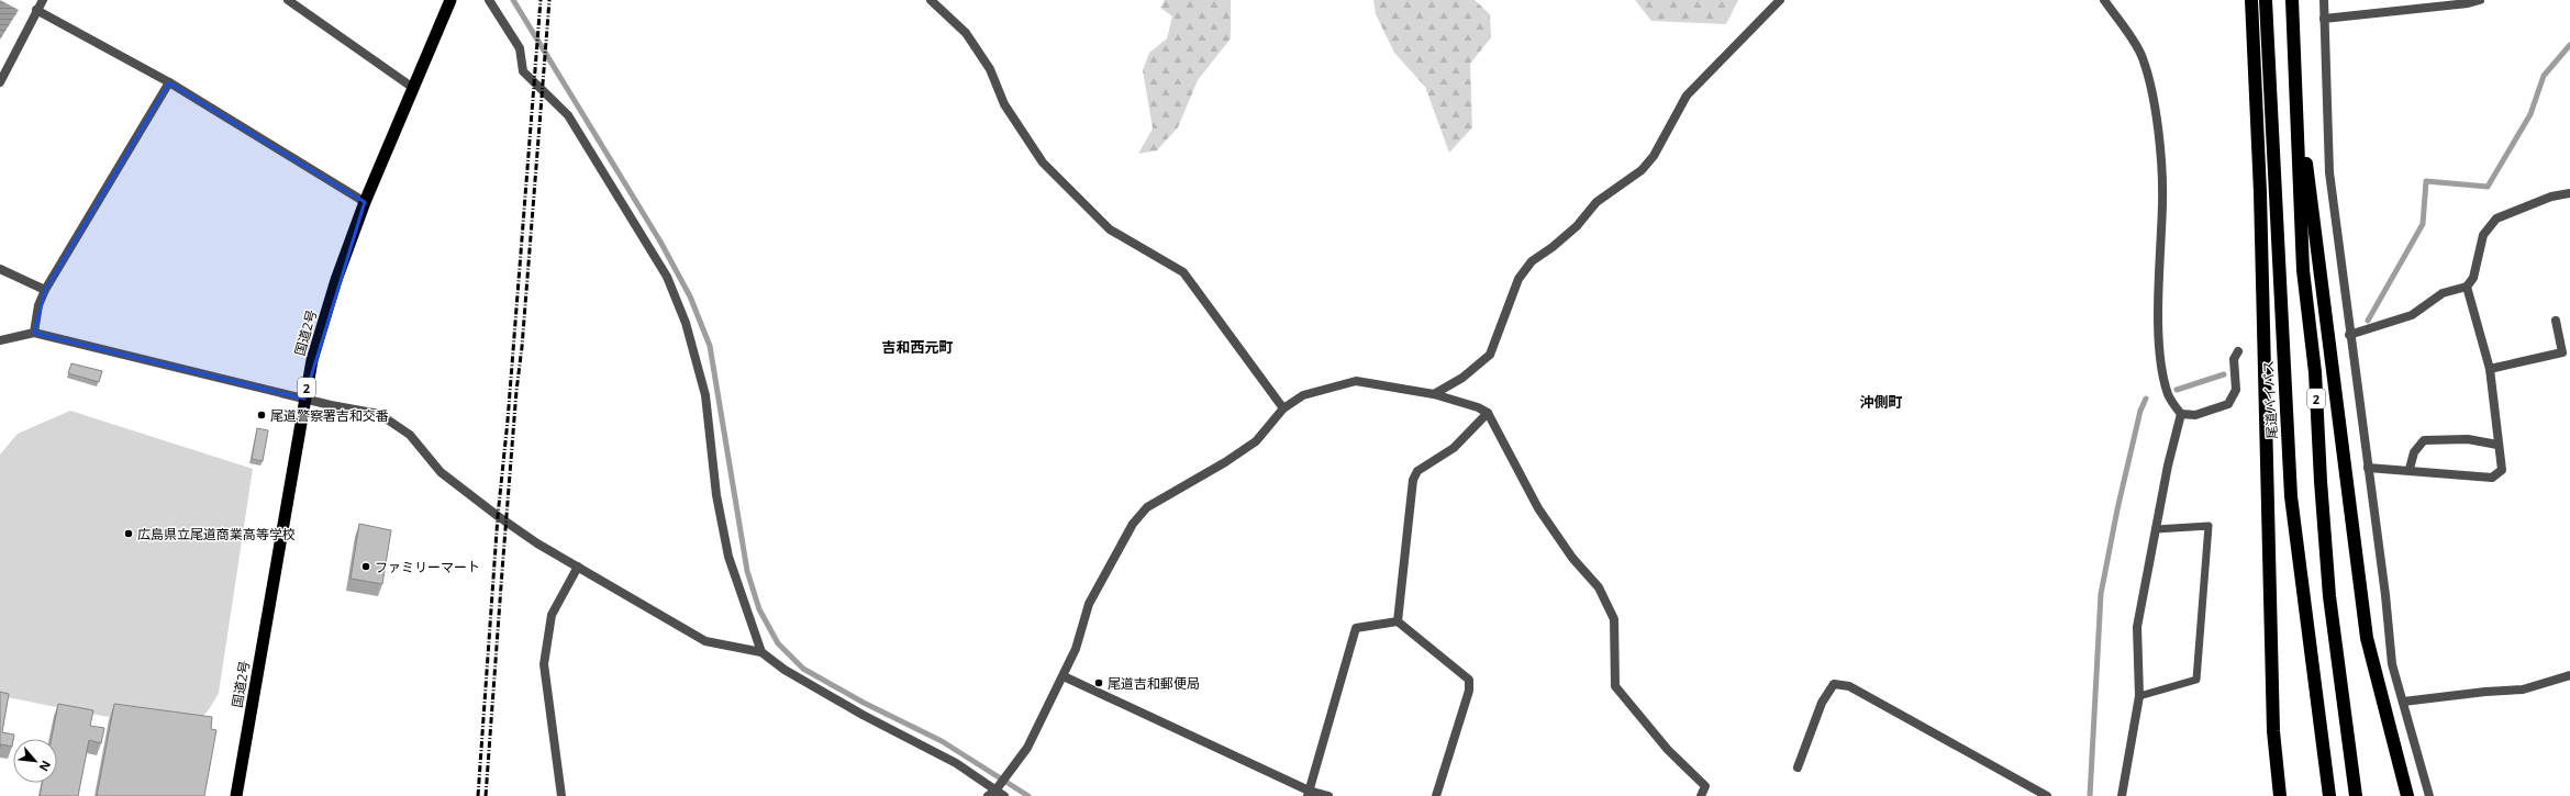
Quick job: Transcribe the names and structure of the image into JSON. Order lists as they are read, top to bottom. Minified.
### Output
{"streets":{"highway":["国道2号","2","尾道バイパス"]},"districts":["吉和西元町","沖側町"],"places":["尾道警察署吉和交番","広島県立尾道商業高等学校","ファミリーマート","尾道吉和郵便局"],"north":"bottom right"}
